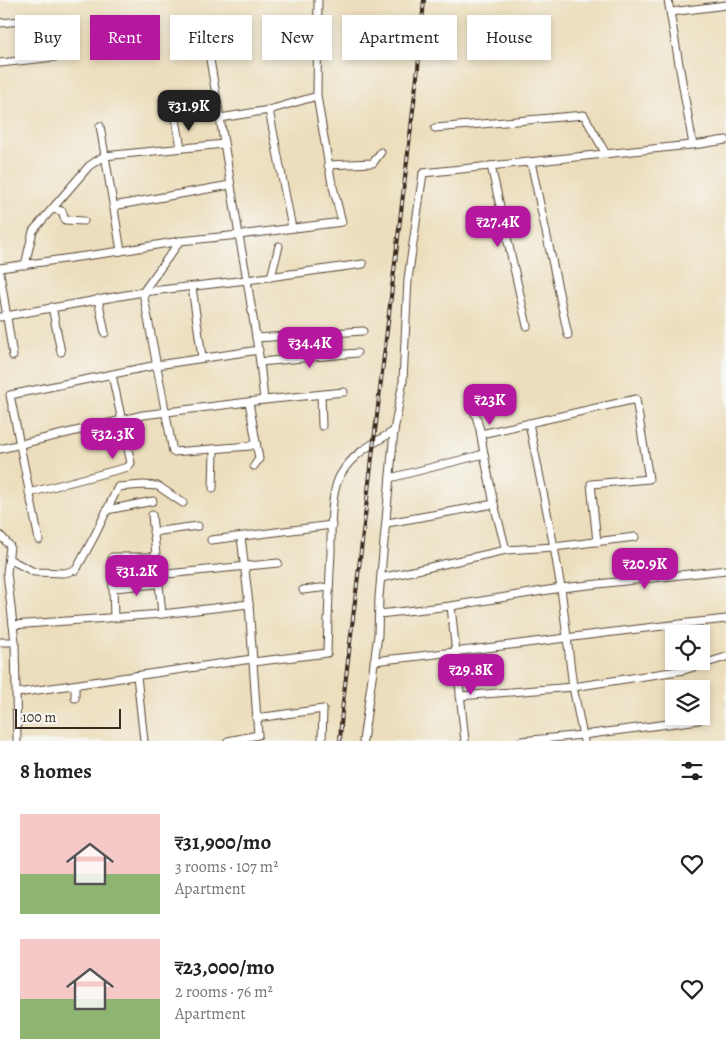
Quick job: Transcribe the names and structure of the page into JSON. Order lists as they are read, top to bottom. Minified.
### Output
{"scale_bar":"100 m","page":{"chip":["Buy","Rent","Filters","New","Apartment","House"],"price":["₹31.9K","₹27.4K","₹34.4K","₹23K","₹32.3K","₹20.9K","₹31.2K","₹29.8K"],"scale":"100 m","heading":"8 homes","list":[{"name":"₹31,900/mo","note":"3 rooms · 107 m² · Apartment"},{"name":"₹23,000/mo","note":"2 rooms · 76 m² · Apartment"}]}}
